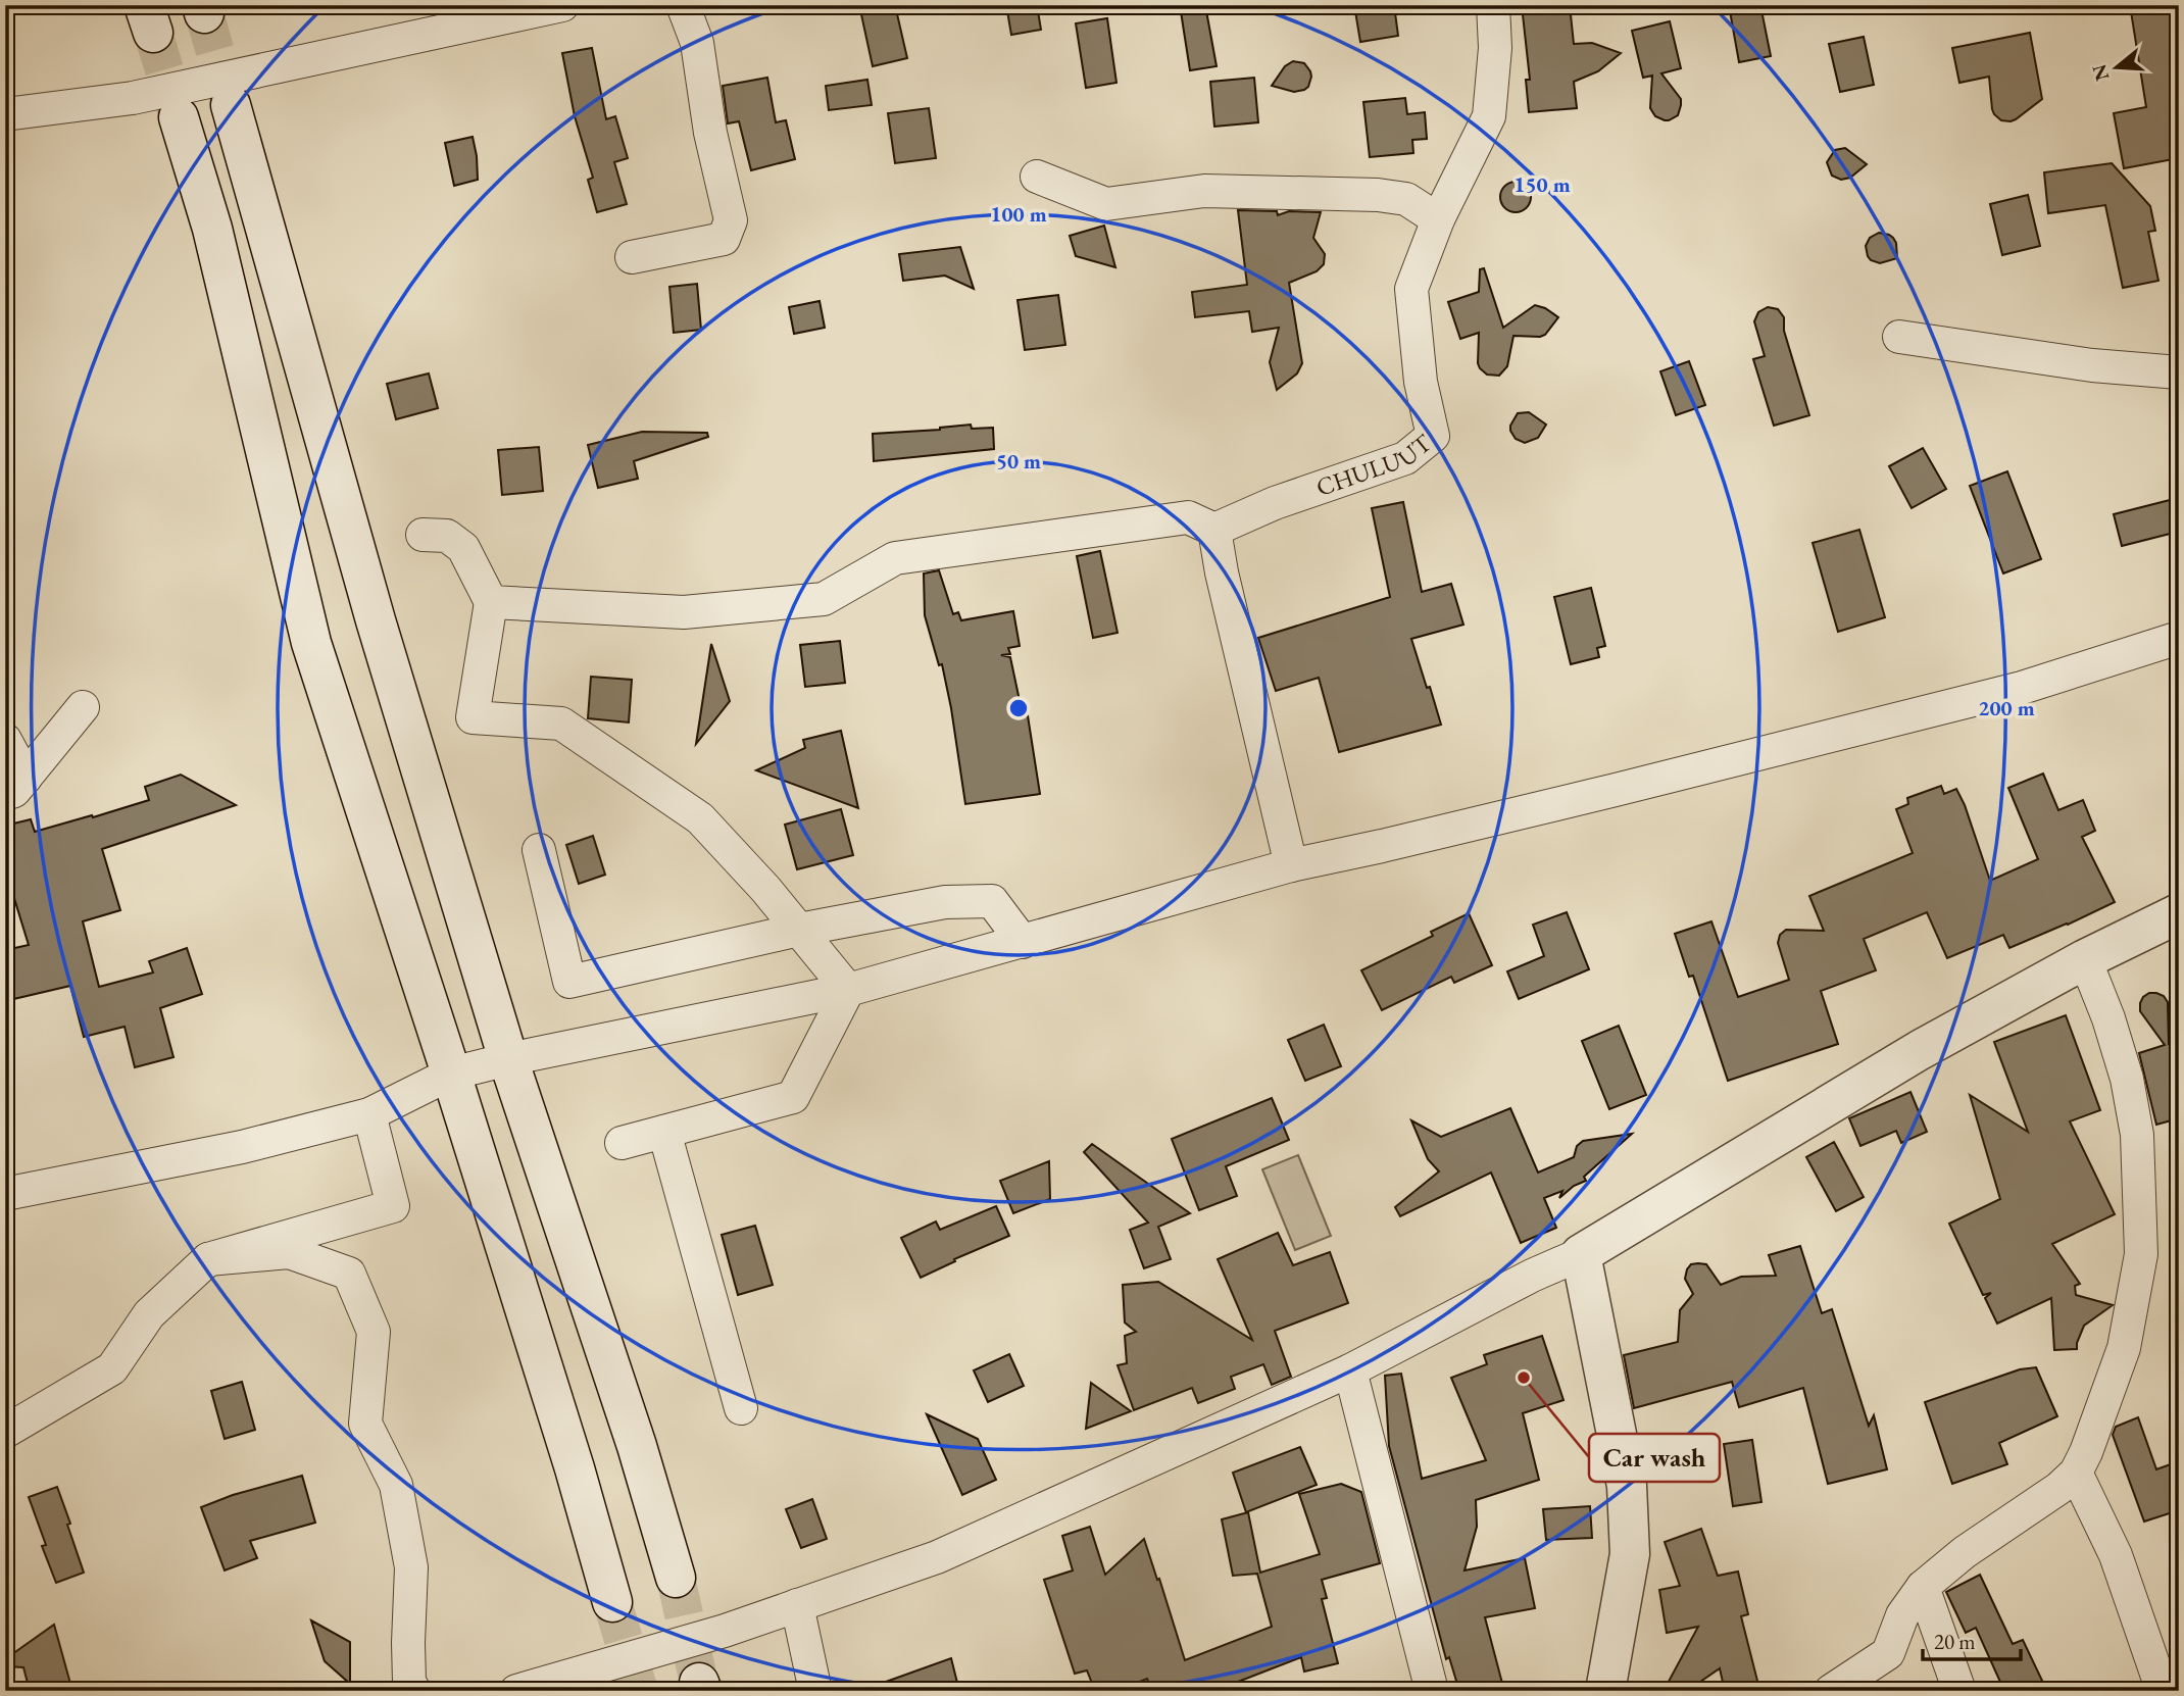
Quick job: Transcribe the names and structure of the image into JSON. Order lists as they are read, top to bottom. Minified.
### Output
{"streets":{"street":["CHULUUT"]},"places":["Car wash"],"scale_bar":"20 m","north":"left","rings":["150 m","100 m","50 m","200 m"]}
